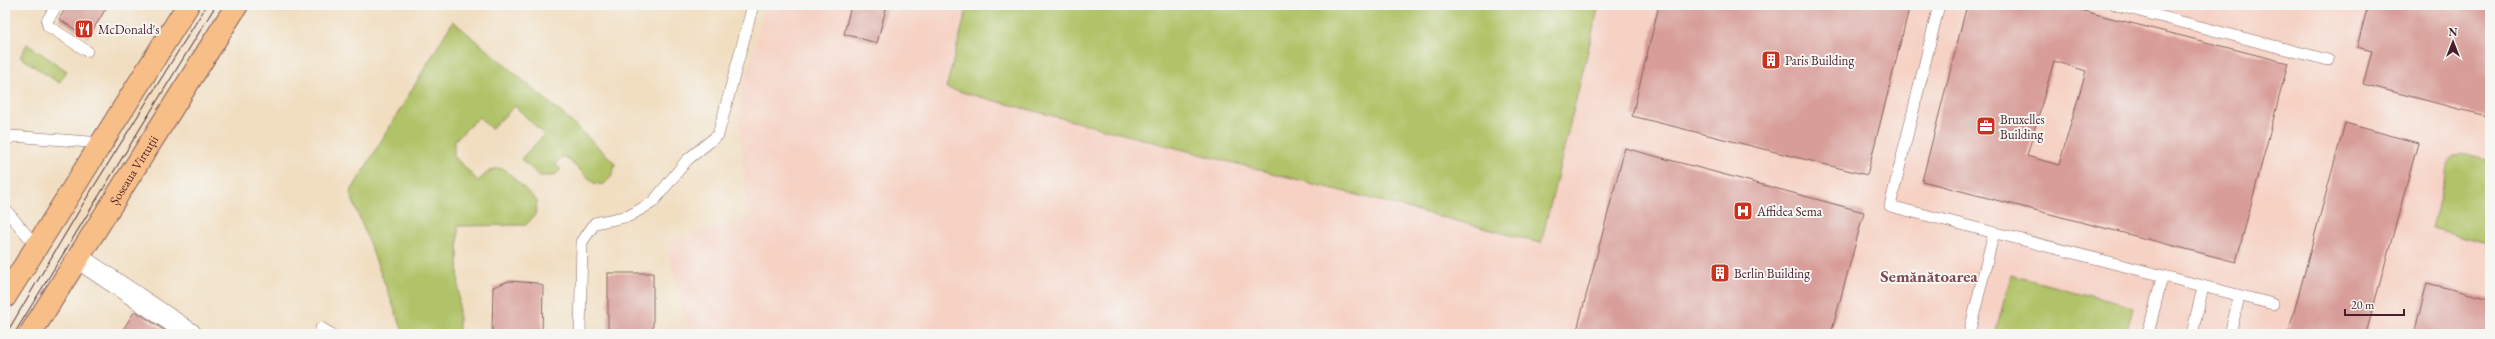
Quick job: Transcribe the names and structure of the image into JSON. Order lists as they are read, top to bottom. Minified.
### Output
{"streets":{"main road":["Șoseaua Virtuții"]},"districts":["Semănătoarea"],"places":{"restaurant":["McDonald's"],"building":["Paris Building","Berlin Building"],"office":["Bruxelles Building"],"hospital":["Affidea Sema"]},"scale_bar":"20 m","north":"top"}
